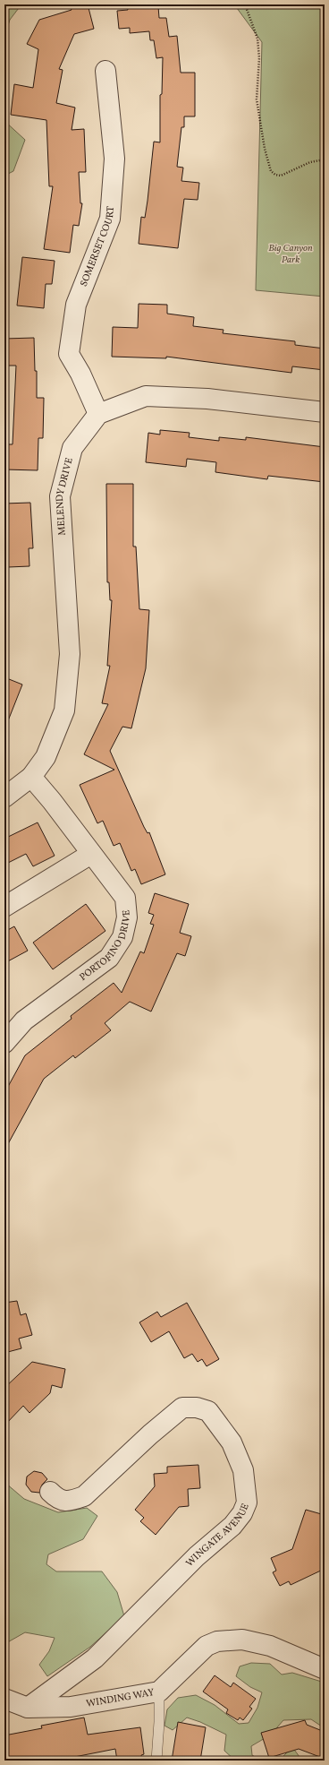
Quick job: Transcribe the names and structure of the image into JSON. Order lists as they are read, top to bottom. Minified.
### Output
{"streets":{"street":["SOMERSET COURT","MELENDY DRIVE","PORTOFINO DRIVE","WINGATE AVENUE","WINDING WAY"]},"crossings":[["SOMERSET COURT","MELENDY DRIVE"],["MELENDY DRIVE","PORTOFINO DRIVE"],["WINGATE AVENUE","WINDING WAY"]],"parks":["Big Canyon Park"]}
